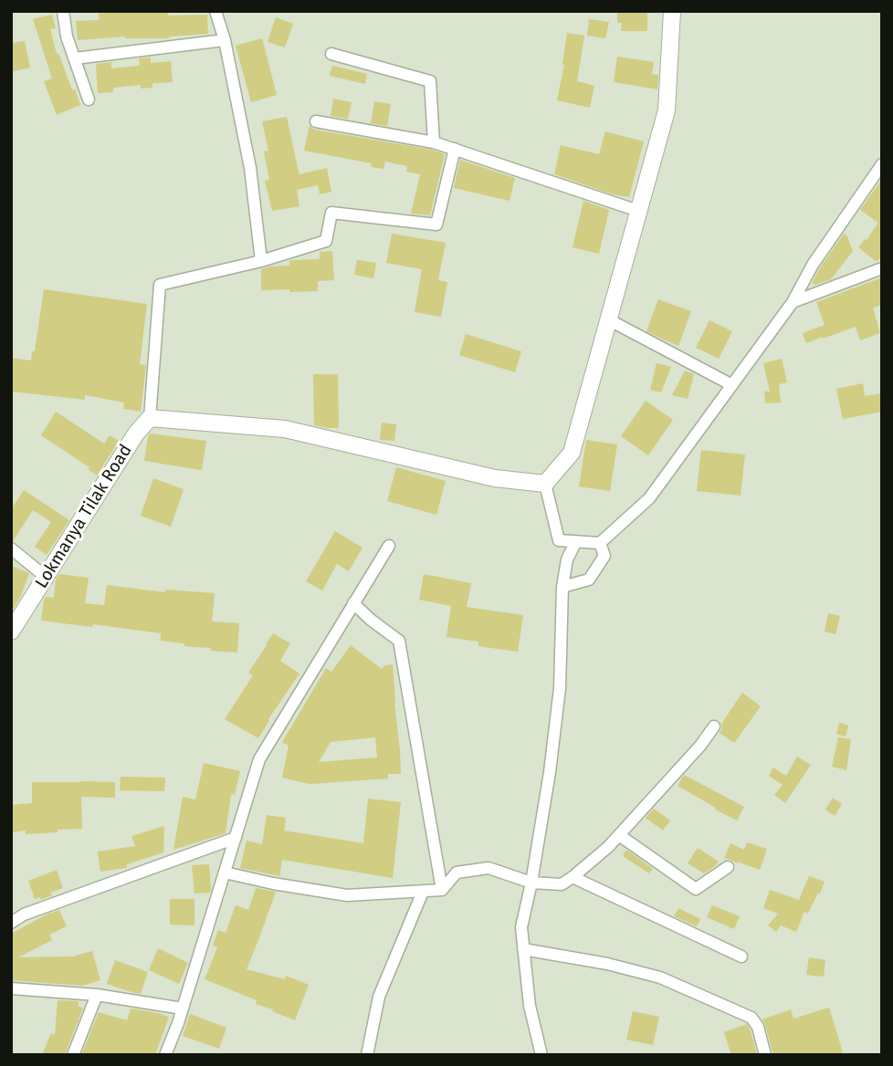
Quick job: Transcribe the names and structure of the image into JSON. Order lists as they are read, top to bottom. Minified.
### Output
{"streets":{"main road":["Lokmanya Tilak Road"]}}
